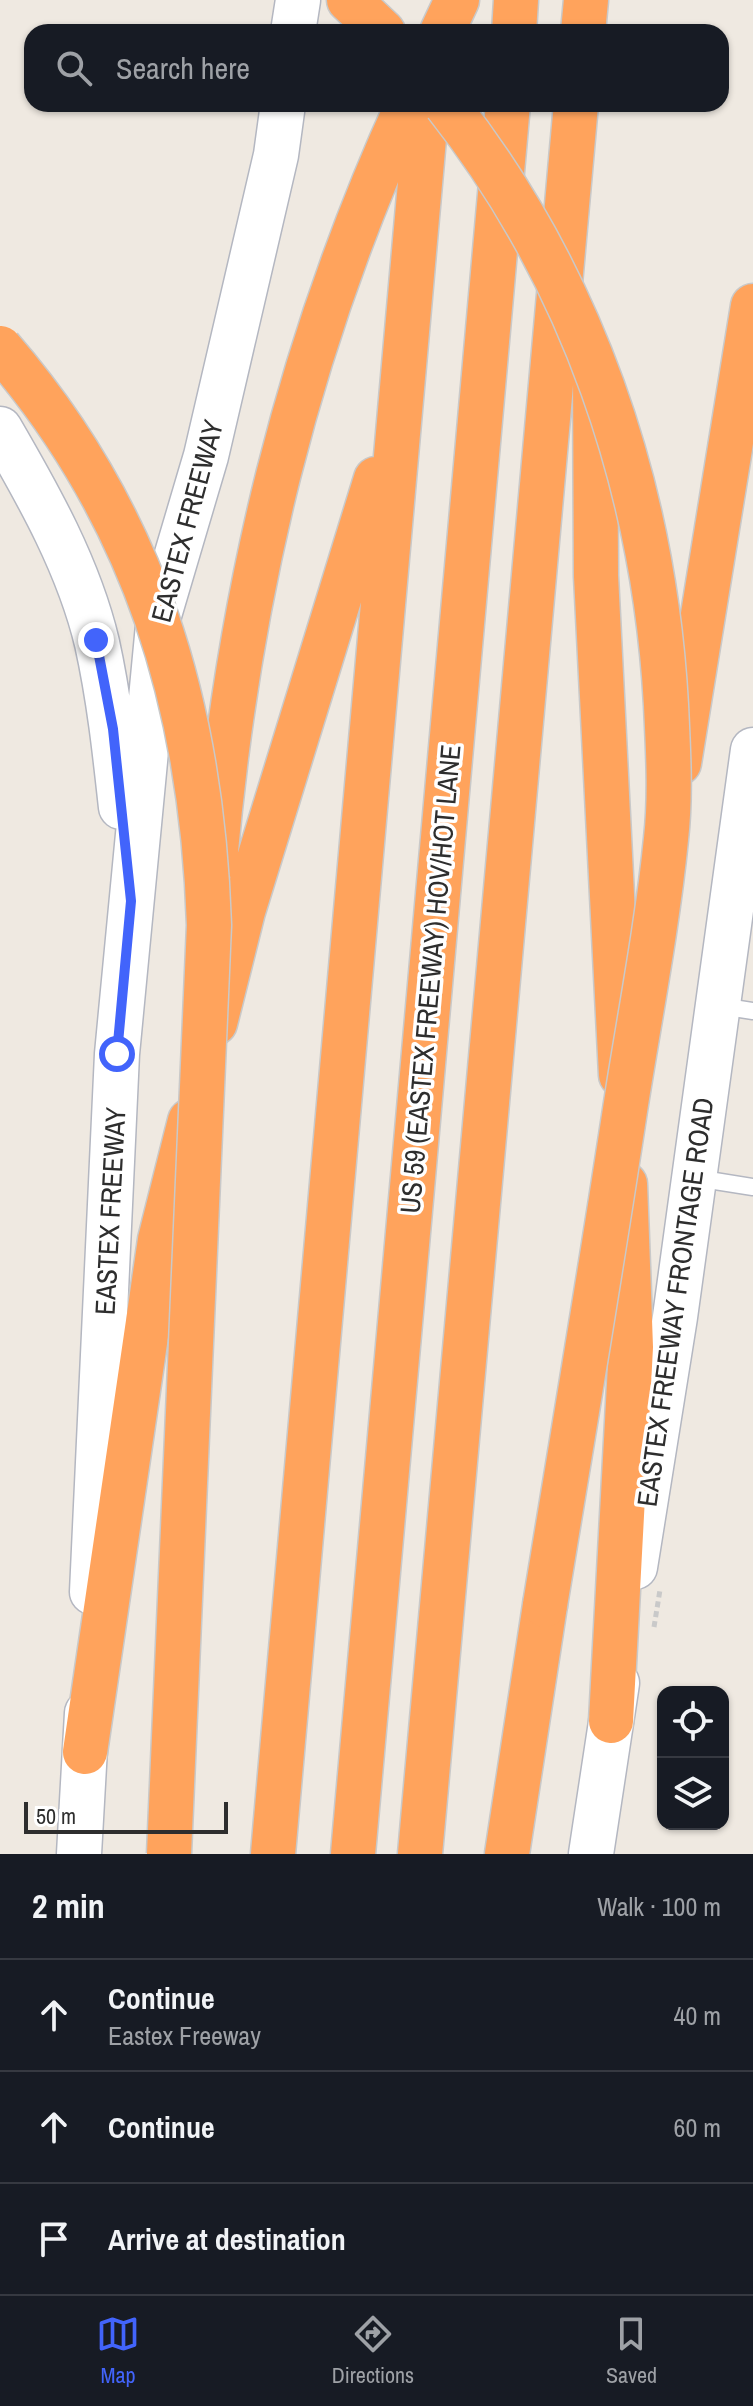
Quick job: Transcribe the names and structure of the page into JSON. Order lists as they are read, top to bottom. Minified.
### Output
{"streets":{"highway":["US 59 (EASTEX FREEWAY) HOV/HOT LANE"],"main road":["EASTEX FREEWAY","EASTEX FREEWAY FRONTAGE ROAD"]},"scale_bar":"50 m","page":{"search":"Search here","scale":"50 m","heading":["2 min","Walk · 100 m"],"list":[["Continue","Eastex Freeway","40 m"],["Continue","60 m"],"Arrive at destination"],"nav":["Map","Directions","Saved"]}}
